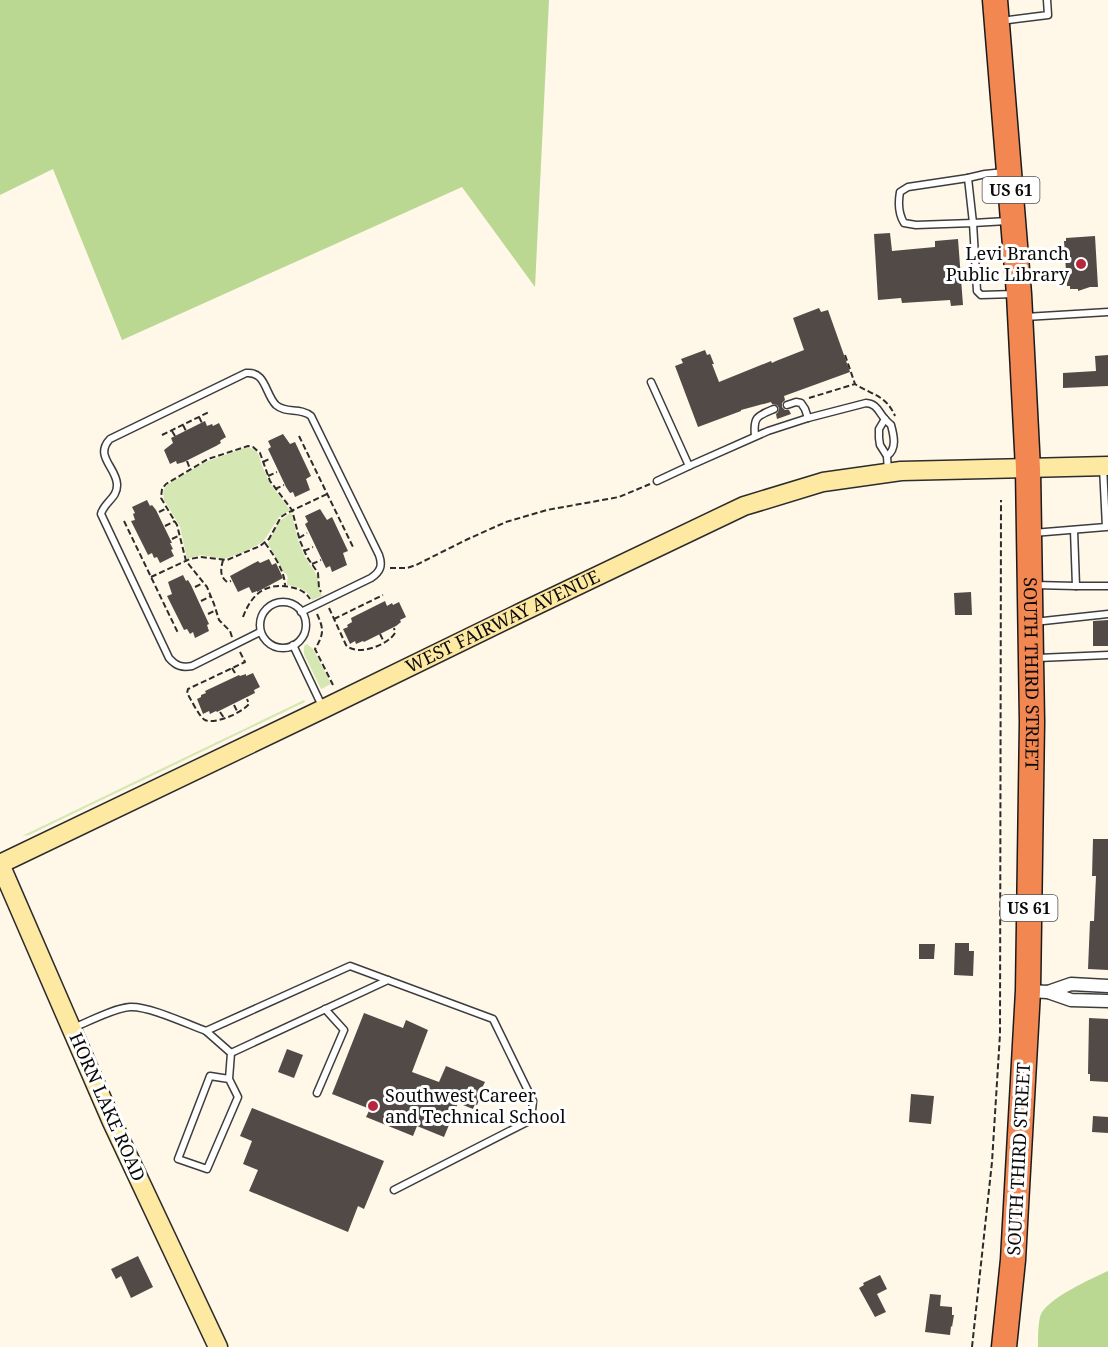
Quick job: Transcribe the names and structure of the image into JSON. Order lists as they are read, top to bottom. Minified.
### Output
{"streets":{"highway":["US 61","SOUTH THIRD STREET"],"street":["WEST FAIRWAY AVENUE","HORN LAKE ROAD"]},"crossings":[["WEST FAIRWAY AVENUE","SOUTH THIRD STREET"],["WEST FAIRWAY AVENUE","HORN LAKE ROAD"]],"places":["Levi Branch Public Library","Southwest Career and Technical School"]}
